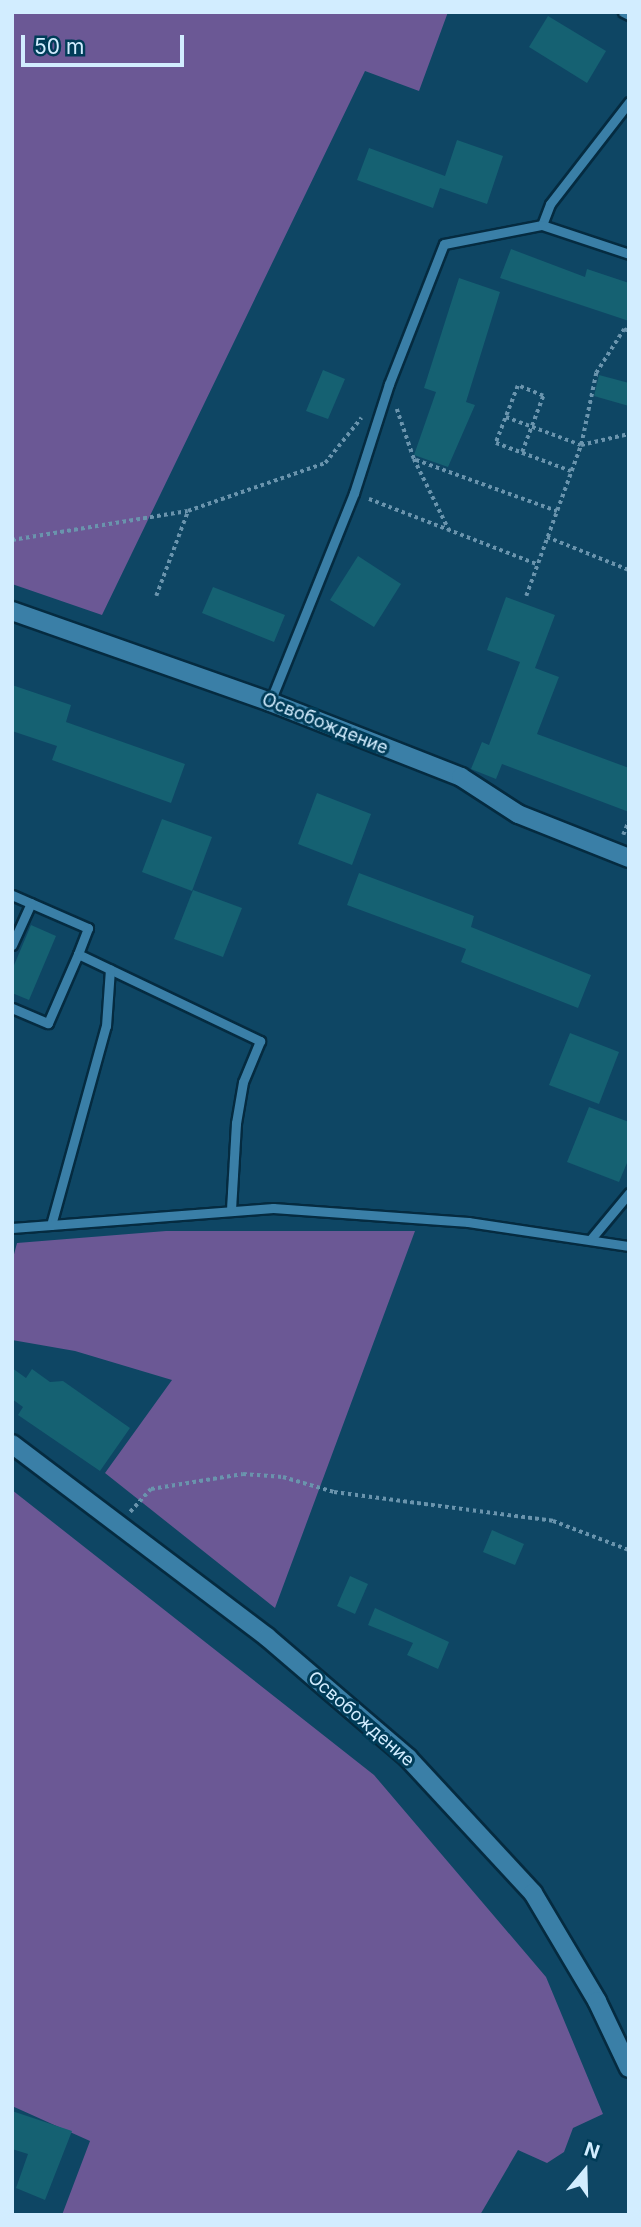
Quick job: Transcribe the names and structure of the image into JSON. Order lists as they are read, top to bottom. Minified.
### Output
{"streets":{"street":["Освобождение"]},"scale_bar":"50 m","north":"top"}
